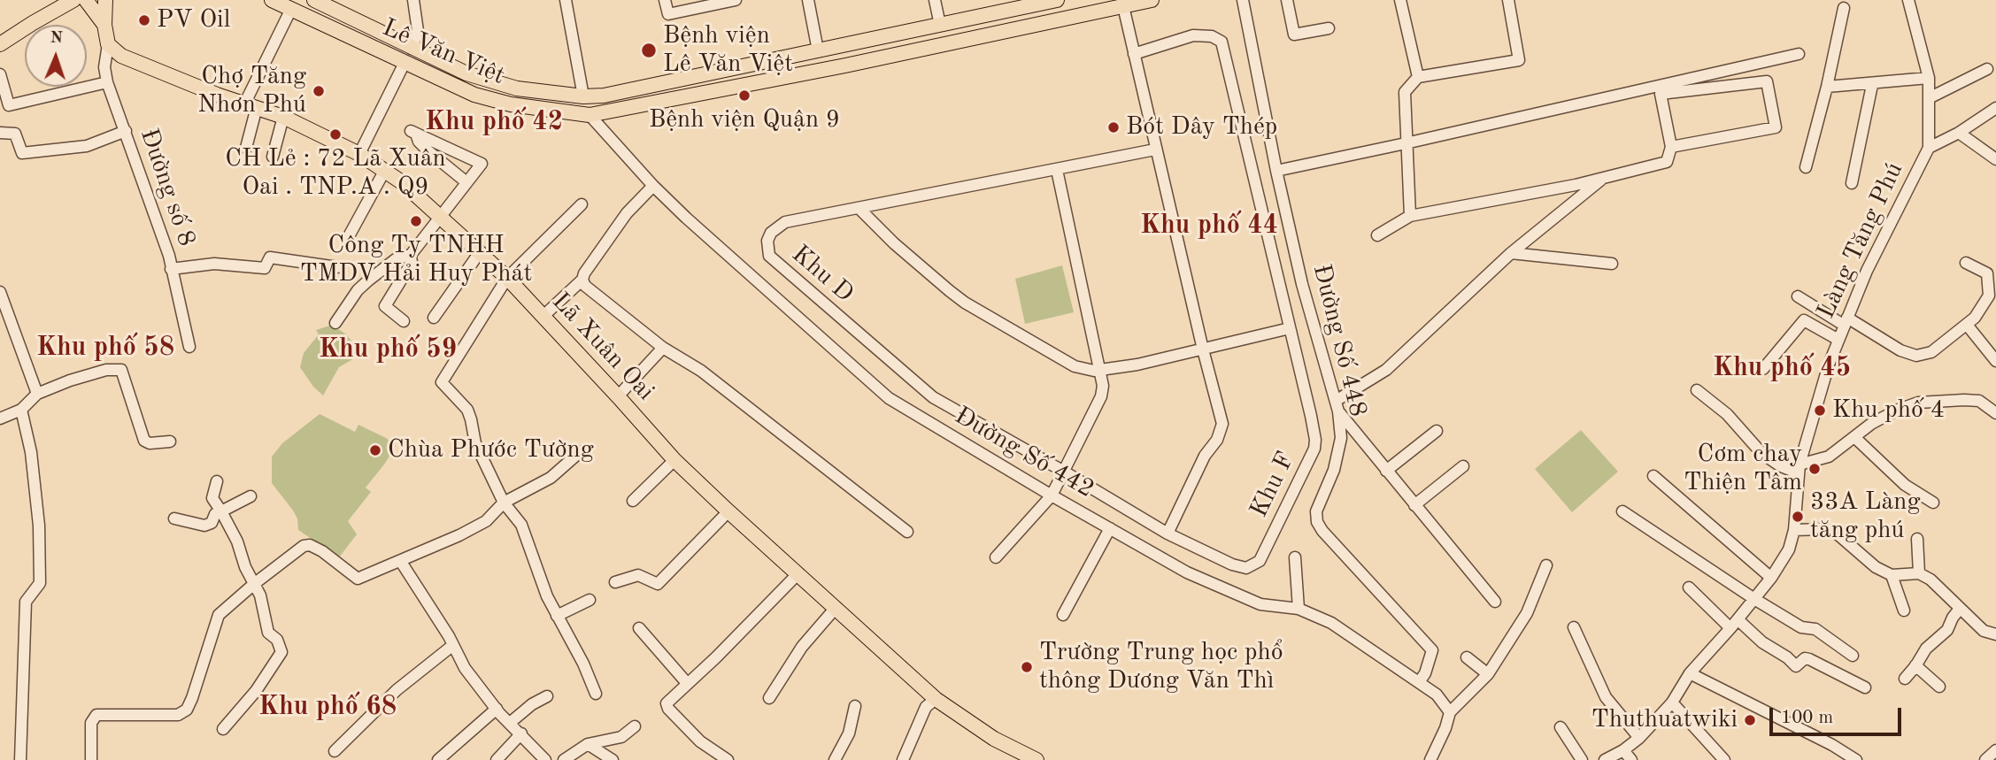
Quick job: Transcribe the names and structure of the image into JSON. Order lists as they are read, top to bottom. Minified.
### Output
{"streets":{"main road":["Lê Văn Việt","Lã Xuân Oai"],"street":["Đường số 8","Làng Tăng Phú","Khu D","Đường Số 448","Đường Số 442","Khu F"]},"crossings":[["Lê Văn Việt","Đường Số 442"],["Đường số 8","Lã Xuân Oai"],["Khu D","Khu F"],["Đường Số 448","Đường Số 442"]],"districts":["Khu phố 42","Khu phố 44","Khu phố 58","Khu phố 59","Khu phố 45","Khu phố 68"],"places":["PV Oil","Bệnh viện Lê Văn Việt","Chợ Tăng Nhơn Phú","Bệnh viện Quận 9","Bót Dây Thép","CH Lẻ : 72 Lã Xuân Oai . TNP.A . Q9","Công Ty TNHH TMDV Hải Huy Phát","Khu phố 4","Chùa Phước Tường","Cơm chay Thiện Tâm","33A Làng tăng phú","Trường Trung học phổ thông Dương Văn Thì","Thuthuatwiki"],"scale_bar":"100 m","north":"top"}
